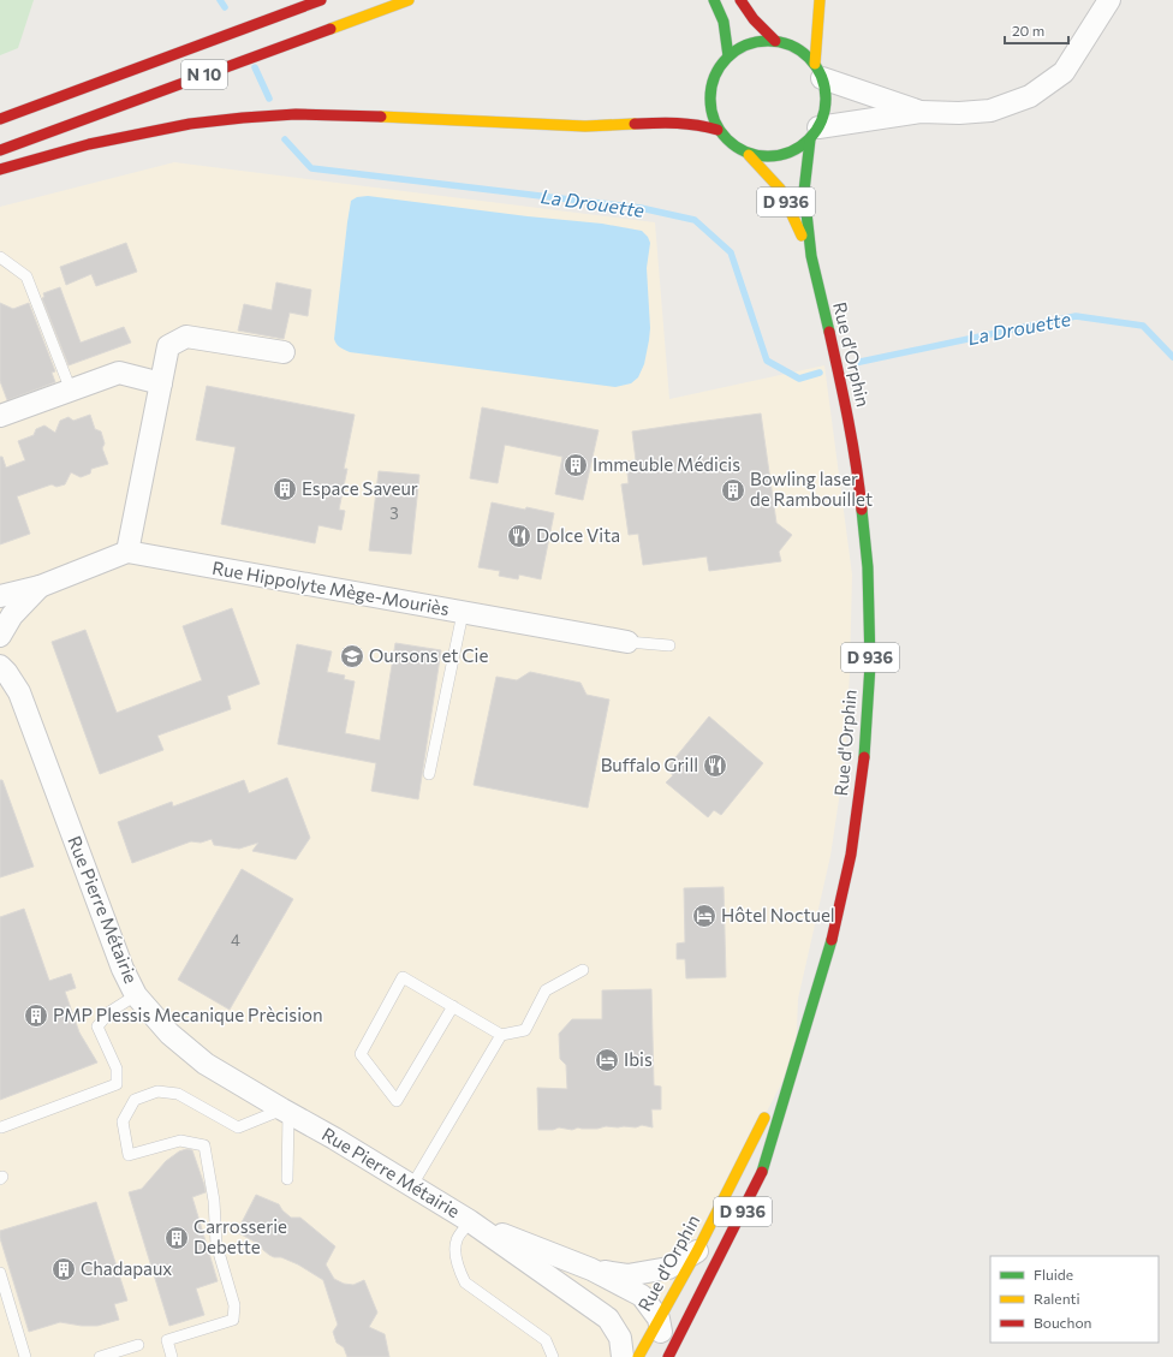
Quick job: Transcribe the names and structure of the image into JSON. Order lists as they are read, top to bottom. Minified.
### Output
{"streets":{"main road":["N 10","D 936","Rue d'Orphin"],"street":["Rue Hippolyte Mège-Mouriès","Rue Pierre Métairie"]},"crossings":[["Rue d'Orphin","Rue Pierre Métairie"]],"water":["La Drouette"],"places":{"building":["Immeuble Médicis","Espace Saveur","Bowling laser de Rambouillet","PMP Plessis Mecanique Prècision","Carrosserie Debette","Chadapaux"],"restaurant":["Dolce Vita","Buffalo Grill"],"school or university":["Oursons et Cie"],"hotel":["Hôtel Noctuel","Ibis"]},"house_numbers":["3","4"],"legend":["Fluide","Ralenti","Bouchon"],"scale_bar":"20 m"}
